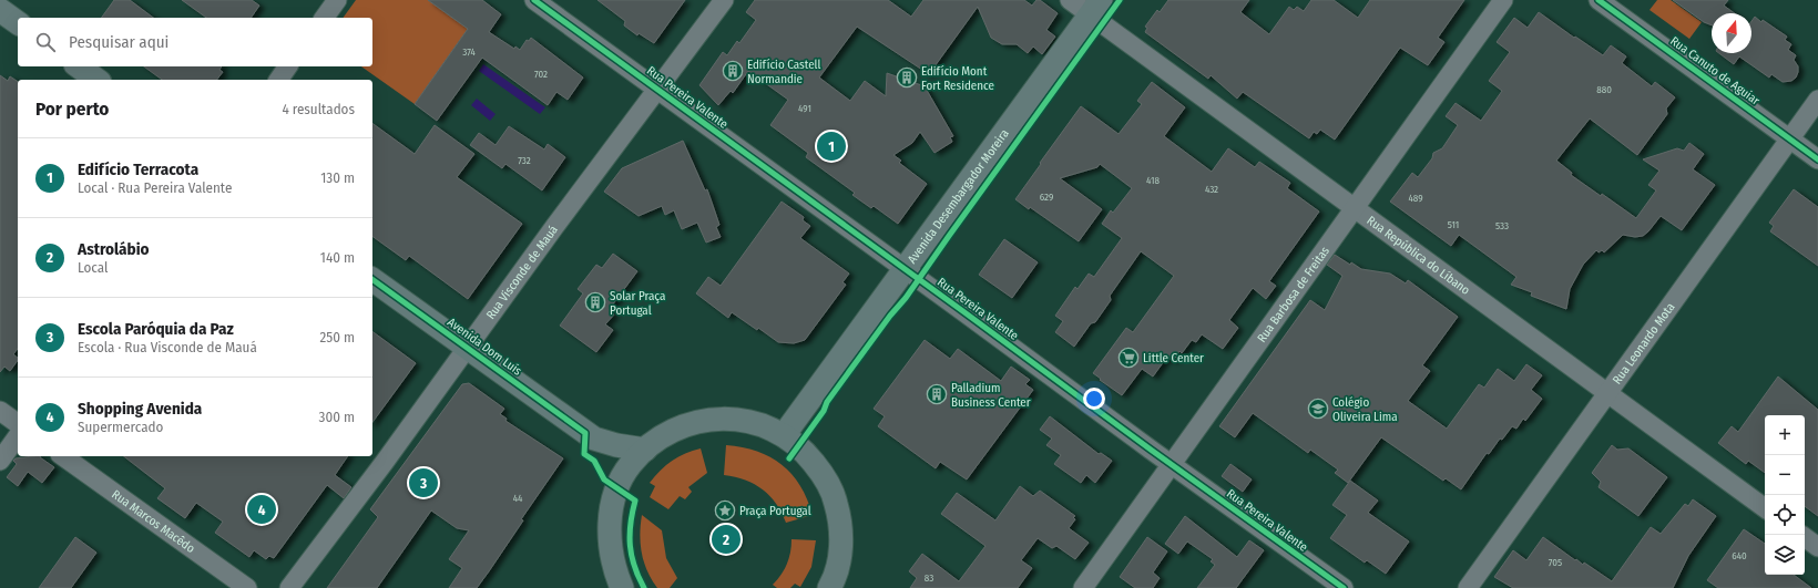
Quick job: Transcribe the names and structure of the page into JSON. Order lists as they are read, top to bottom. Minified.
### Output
{"streets":{"main road":["Avenida Desembargador Moreira","Avenida Dom Luís"],"street":["Rua Canuto de Aguiar","Rua Pereira Valente","Rua República do Líbano","Rua Visconde de Mauá","Rua Barbosa de Freitas","Rua Leonardo Mota","Rua Marcos Macêdo"]},"crossings":[["Rua Canuto de Aguiar","Rua Leonardo Mota"],["Rua Pereira Valente","Avenida Desembargador Moreira"],["Rua Pereira Valente","Rua Visconde de Mauá"],["Rua Pereira Valente","Rua Barbosa de Freitas"],["Avenida Desembargador Moreira","Rua República do Líbano"],["Rua República do Líbano","Rua Barbosa de Freitas"],["Rua República do Líbano","Rua Leonardo Mota"],["Rua Visconde de Mauá","Avenida Dom Luís"]],"places":{"building":["Edifício Castell Normandie","Edifício Mont Fort Residence","Solar Praça Portugal","Palladium Business Center"],"supermarket":["Little Center"],"school or university":["Colégio Oliveira Lima"],"place":["Praça Portugal"]},"house_numbers":["374","702","880","491","732","418","432","629","489","511","533","44","640","705","83"],"north":"top","page":{"search":"Pesquisar aqui","heading":["Por perto","4 resultados"],"pins":["1","3","4","2"],"list":[{"mark":"1","name":"Edifício Terracota","note":"Local · Rua Pereira Valente","value":"130 m"},{"mark":"2","name":"Astrolábio","note":"Local","value":"140 m"},{"mark":"3","name":"Escola Paróquia da Paz","note":"Escola · Rua Visconde de Mauá","value":"250 m"},{"mark":"4","name":"Shopping Avenida","note":"Supermercado","value":"300 m"}],"map_buttons":["+","−"]}}
